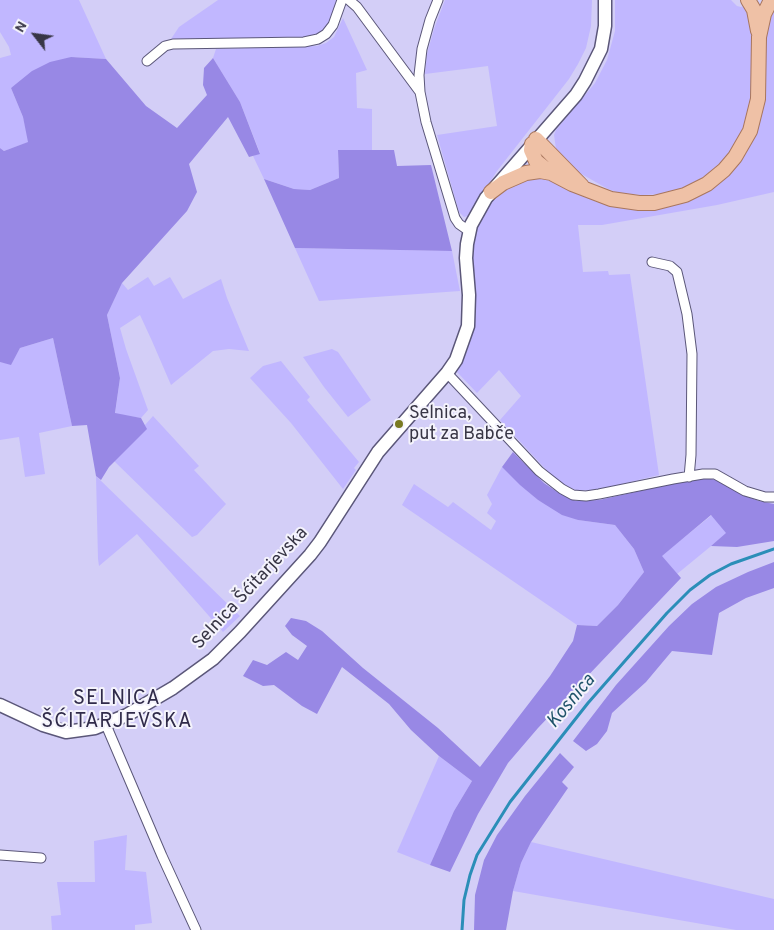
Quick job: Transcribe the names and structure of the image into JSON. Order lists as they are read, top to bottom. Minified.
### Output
{"streets":{"street":["Selnica Šćitarjevska"]},"districts":["SELNICA ŠĆITARJEVSKA"],"water":["Kosnica"],"places":["Selnica, put za Babče"],"north":"top left"}
